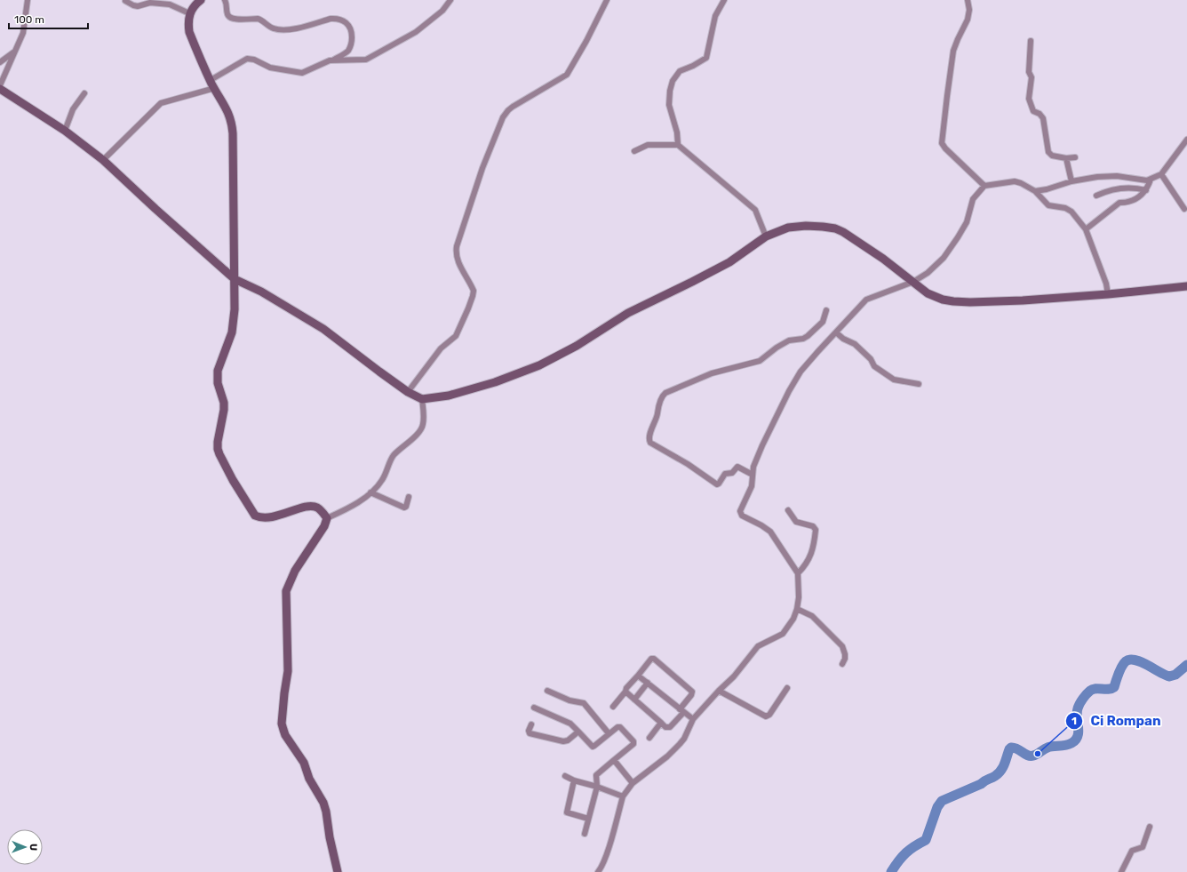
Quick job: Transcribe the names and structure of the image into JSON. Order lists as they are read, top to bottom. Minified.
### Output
{"places":["Ci Rompan"],"scale_bar":"100 m","north":"right"}
